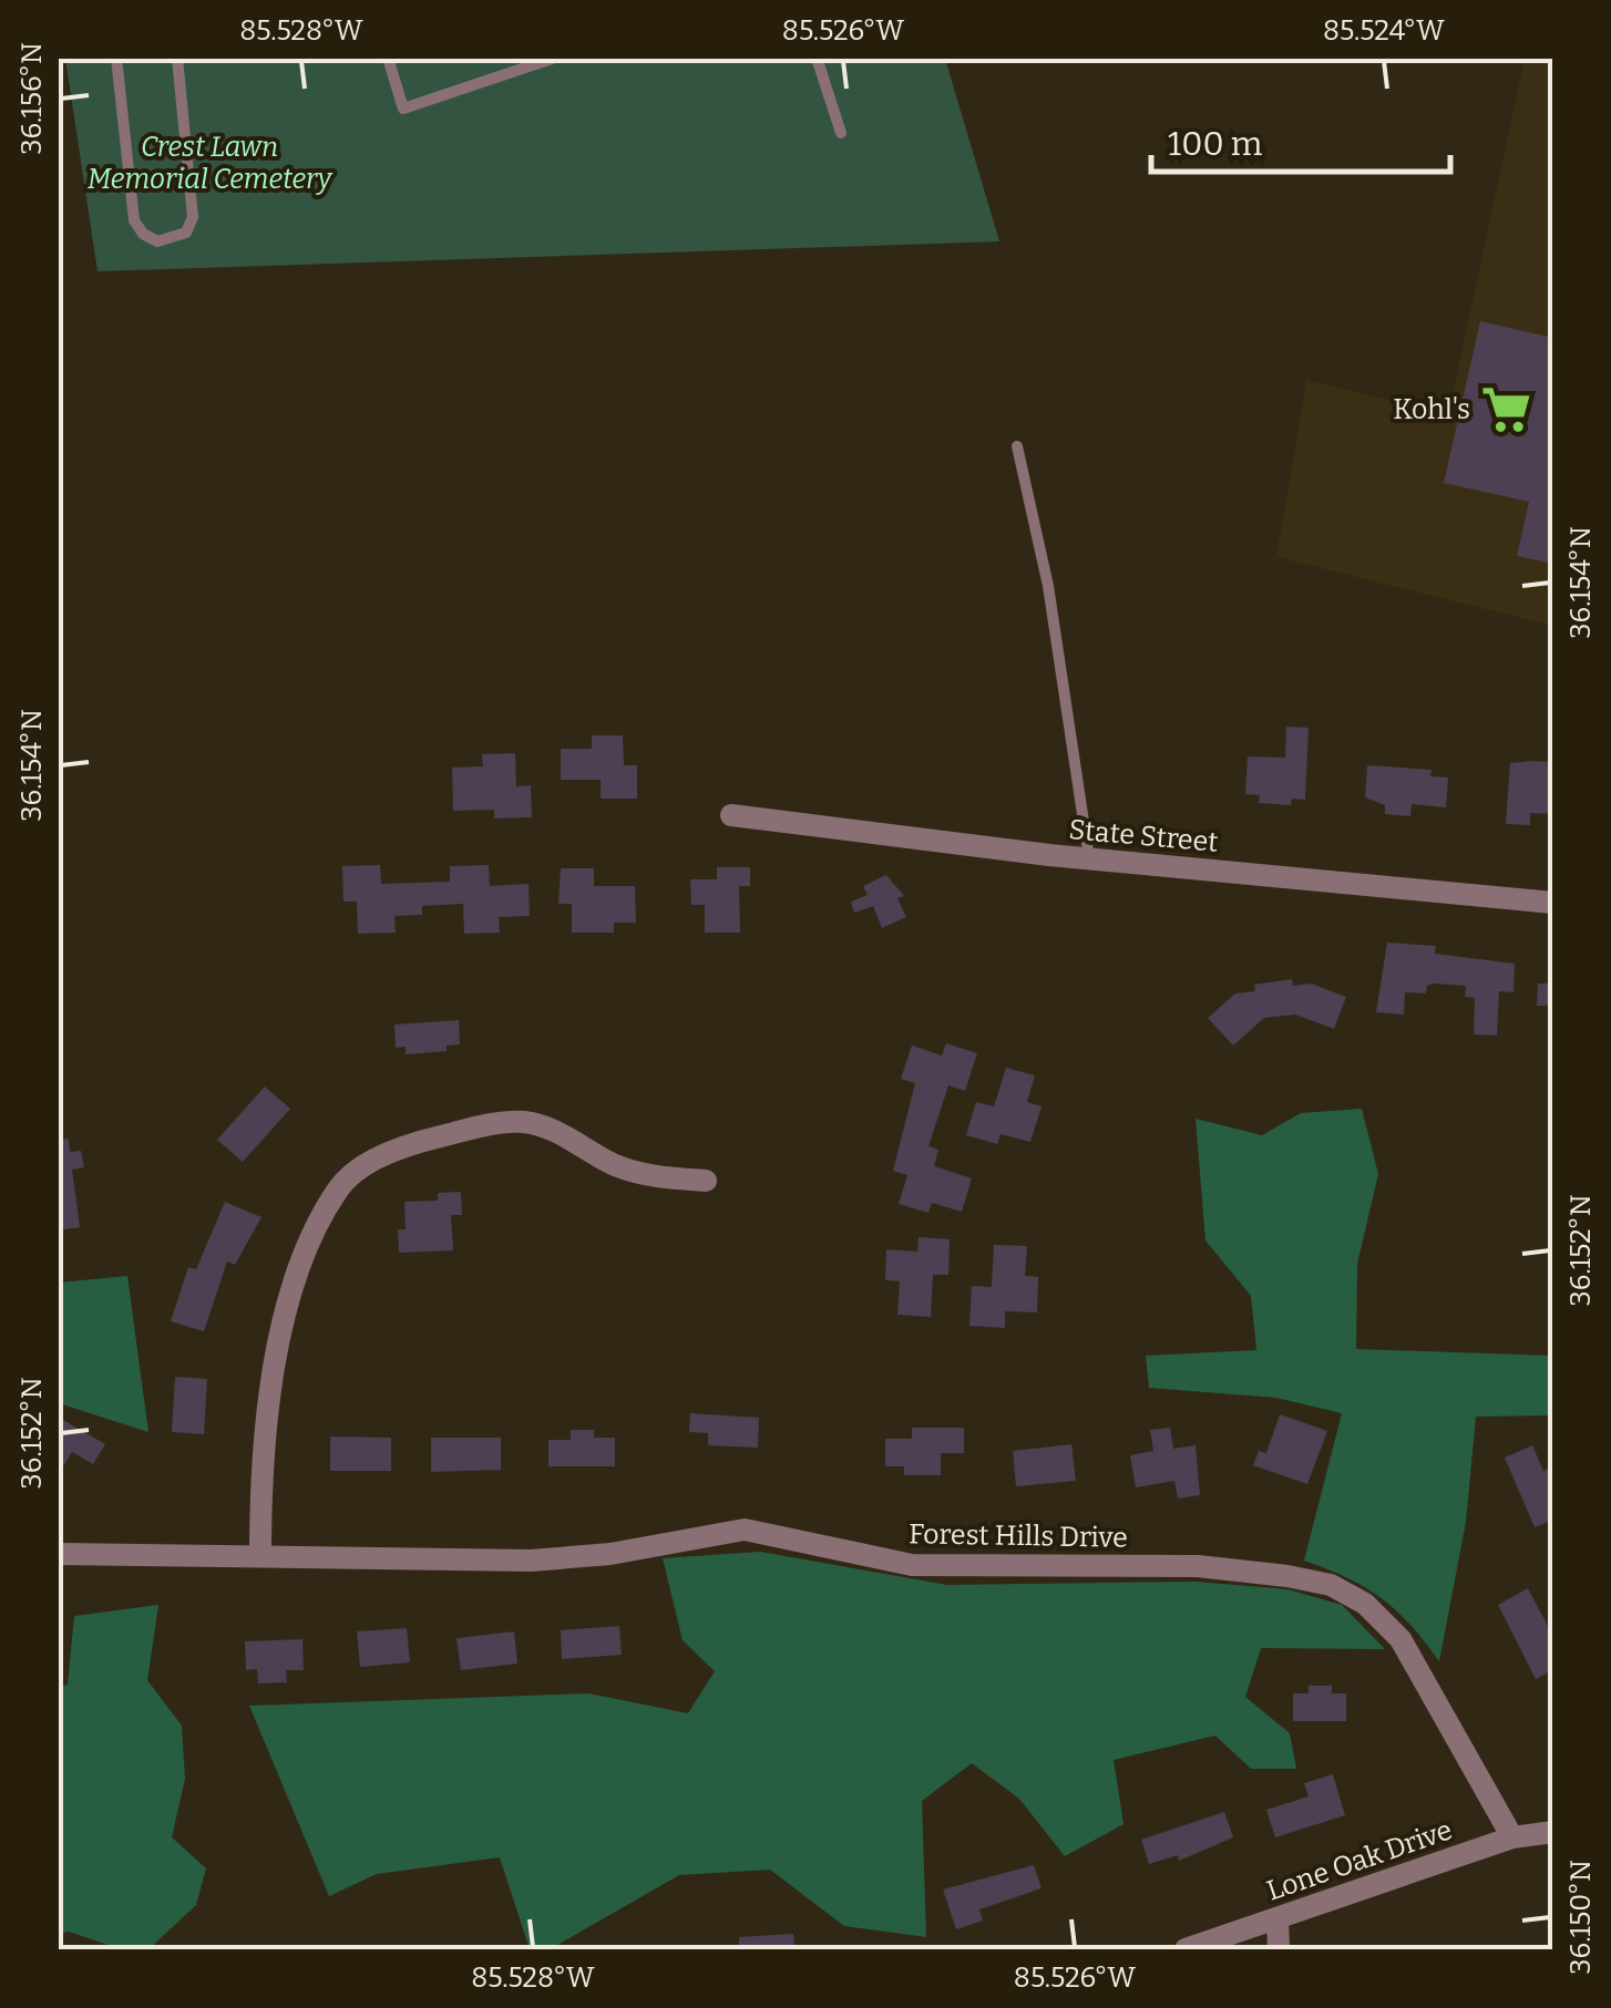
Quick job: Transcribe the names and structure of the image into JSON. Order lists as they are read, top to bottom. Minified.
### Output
{"streets":{"street":["State Street","Forest Hills Drive","Lone Oak Drive"]},"crossings":[["Forest Hills Drive","Lone Oak Drive"]],"parks":["Crest Lawn Memorial Cemetery"],"places":{"supermarket":["Kohl's"]},"scale_bar":"100 m","coordinates":["85.528°W","85.526°W","85.524°W","36.156°N","36.154°N","36.152°N","36.150°N"]}
